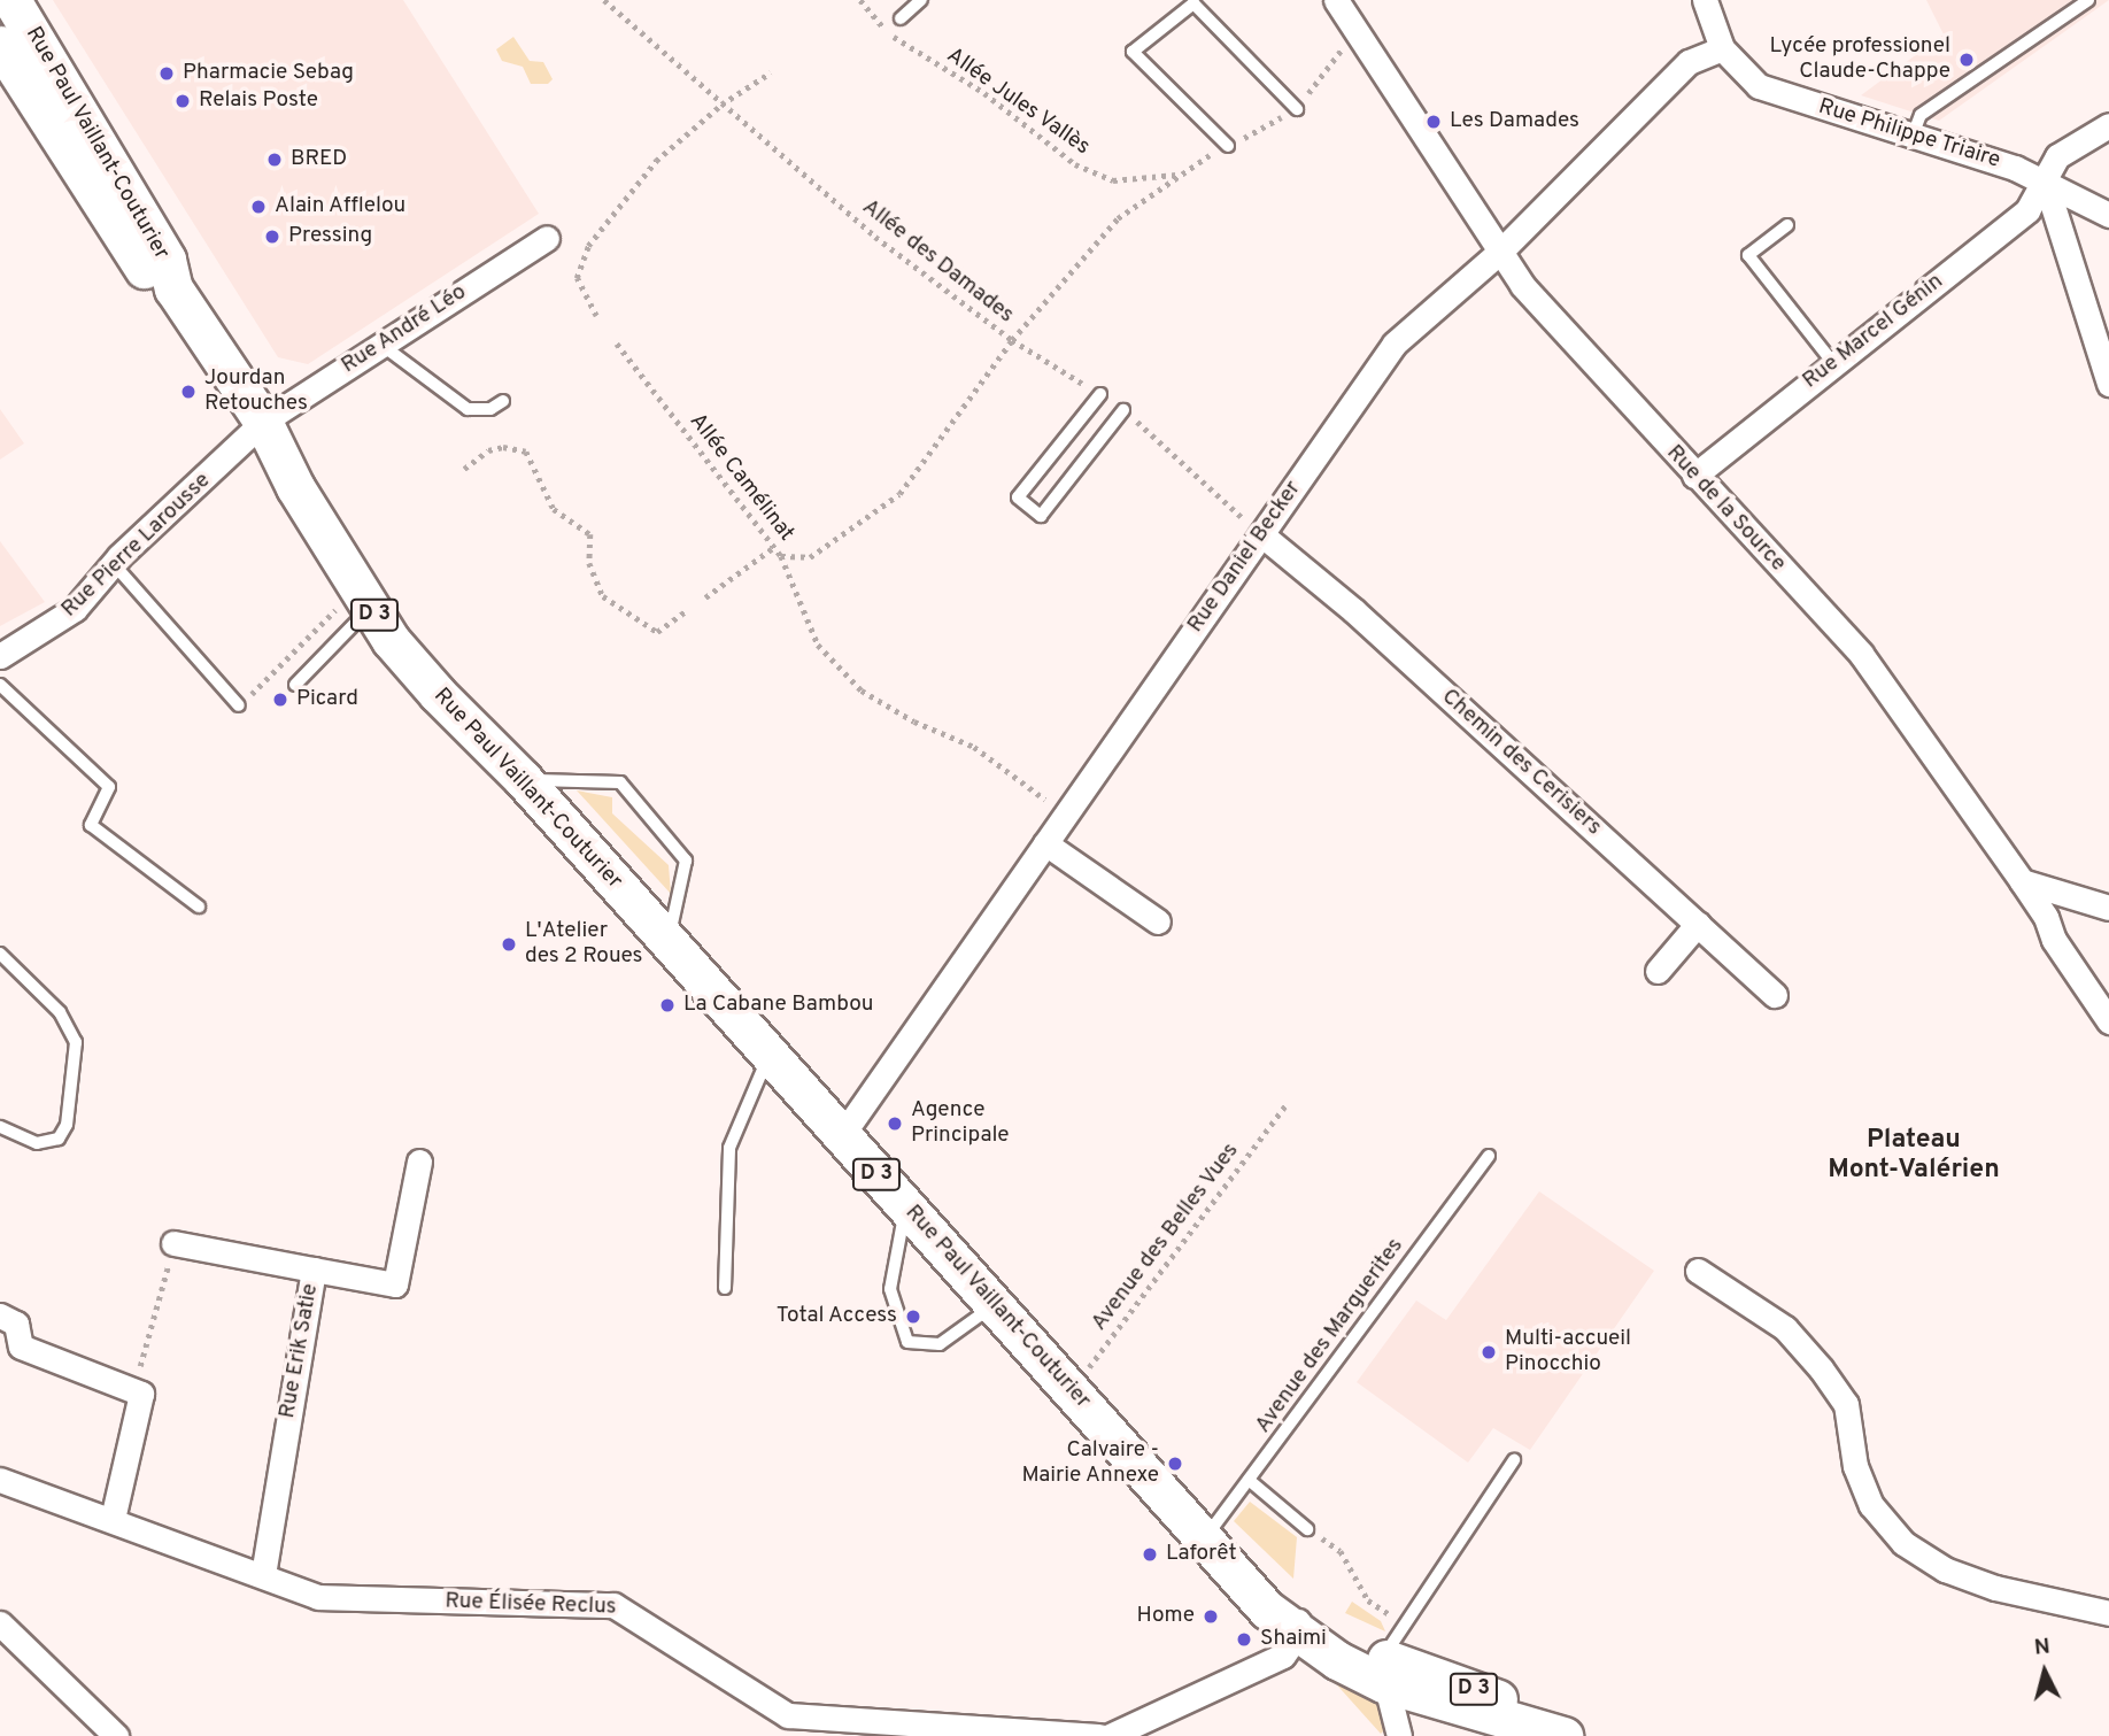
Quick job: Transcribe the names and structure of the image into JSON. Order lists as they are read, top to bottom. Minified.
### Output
{"streets":{"main road":["Rue Paul Vaillant-Couturier","D 3"],"street":["Rue Philippe Triaire","Rue André Léo","Rue Marcel Génin","Rue de la Source","Rue Pierre Larousse","Rue Daniel Becker","Chemin des Cerisiers","Rue Erik Satie","Rue Élisée Reclus"],"lane":["Avenue des Marguerites"],"path":["Allée Jules Vallès","Allée des Damades","Allée Camélinat","Avenue des Belles Vues"]},"crossings":[["Rue Philippe Triaire","Rue Marcel Génin"],["Rue Philippe Triaire","Rue Daniel Becker"],["Rue Paul Vaillant-Couturier","Rue André Léo"],["Rue Paul Vaillant-Couturier","Rue Pierre Larousse"],["Rue Paul Vaillant-Couturier","Rue Daniel Becker"],["Rue Paul Vaillant-Couturier","Avenue des Belles Vues"],["Rue Paul Vaillant-Couturier","Avenue des Marguerites"],["Rue André Léo","Rue Pierre Larousse"],["Rue Marcel Génin","Rue de la Source"],["Allée Camélinat","Rue Daniel Becker"],["Rue de la Source","Rue Daniel Becker"],["Rue Daniel Becker","Chemin des Cerisiers"],["Rue Erik Satie","Rue Élisée Reclus"]],"districts":["Plateau Mont-Valérien"],"places":["Lycée professionel Claude-Chappe","Pharmacie Sebag","Relais Poste","Les Damades","BRED","Alain Afflelou","Pressing","Jourdan Retouches","Picard","L'Atelier des 2 Roues","La Cabane Bambou","Agence Principale","Total Access","Multi-accueil Pinocchio","Calvaire - Mairie Annexe","Laforêt","Home","Shaimi"],"north":"top"}
